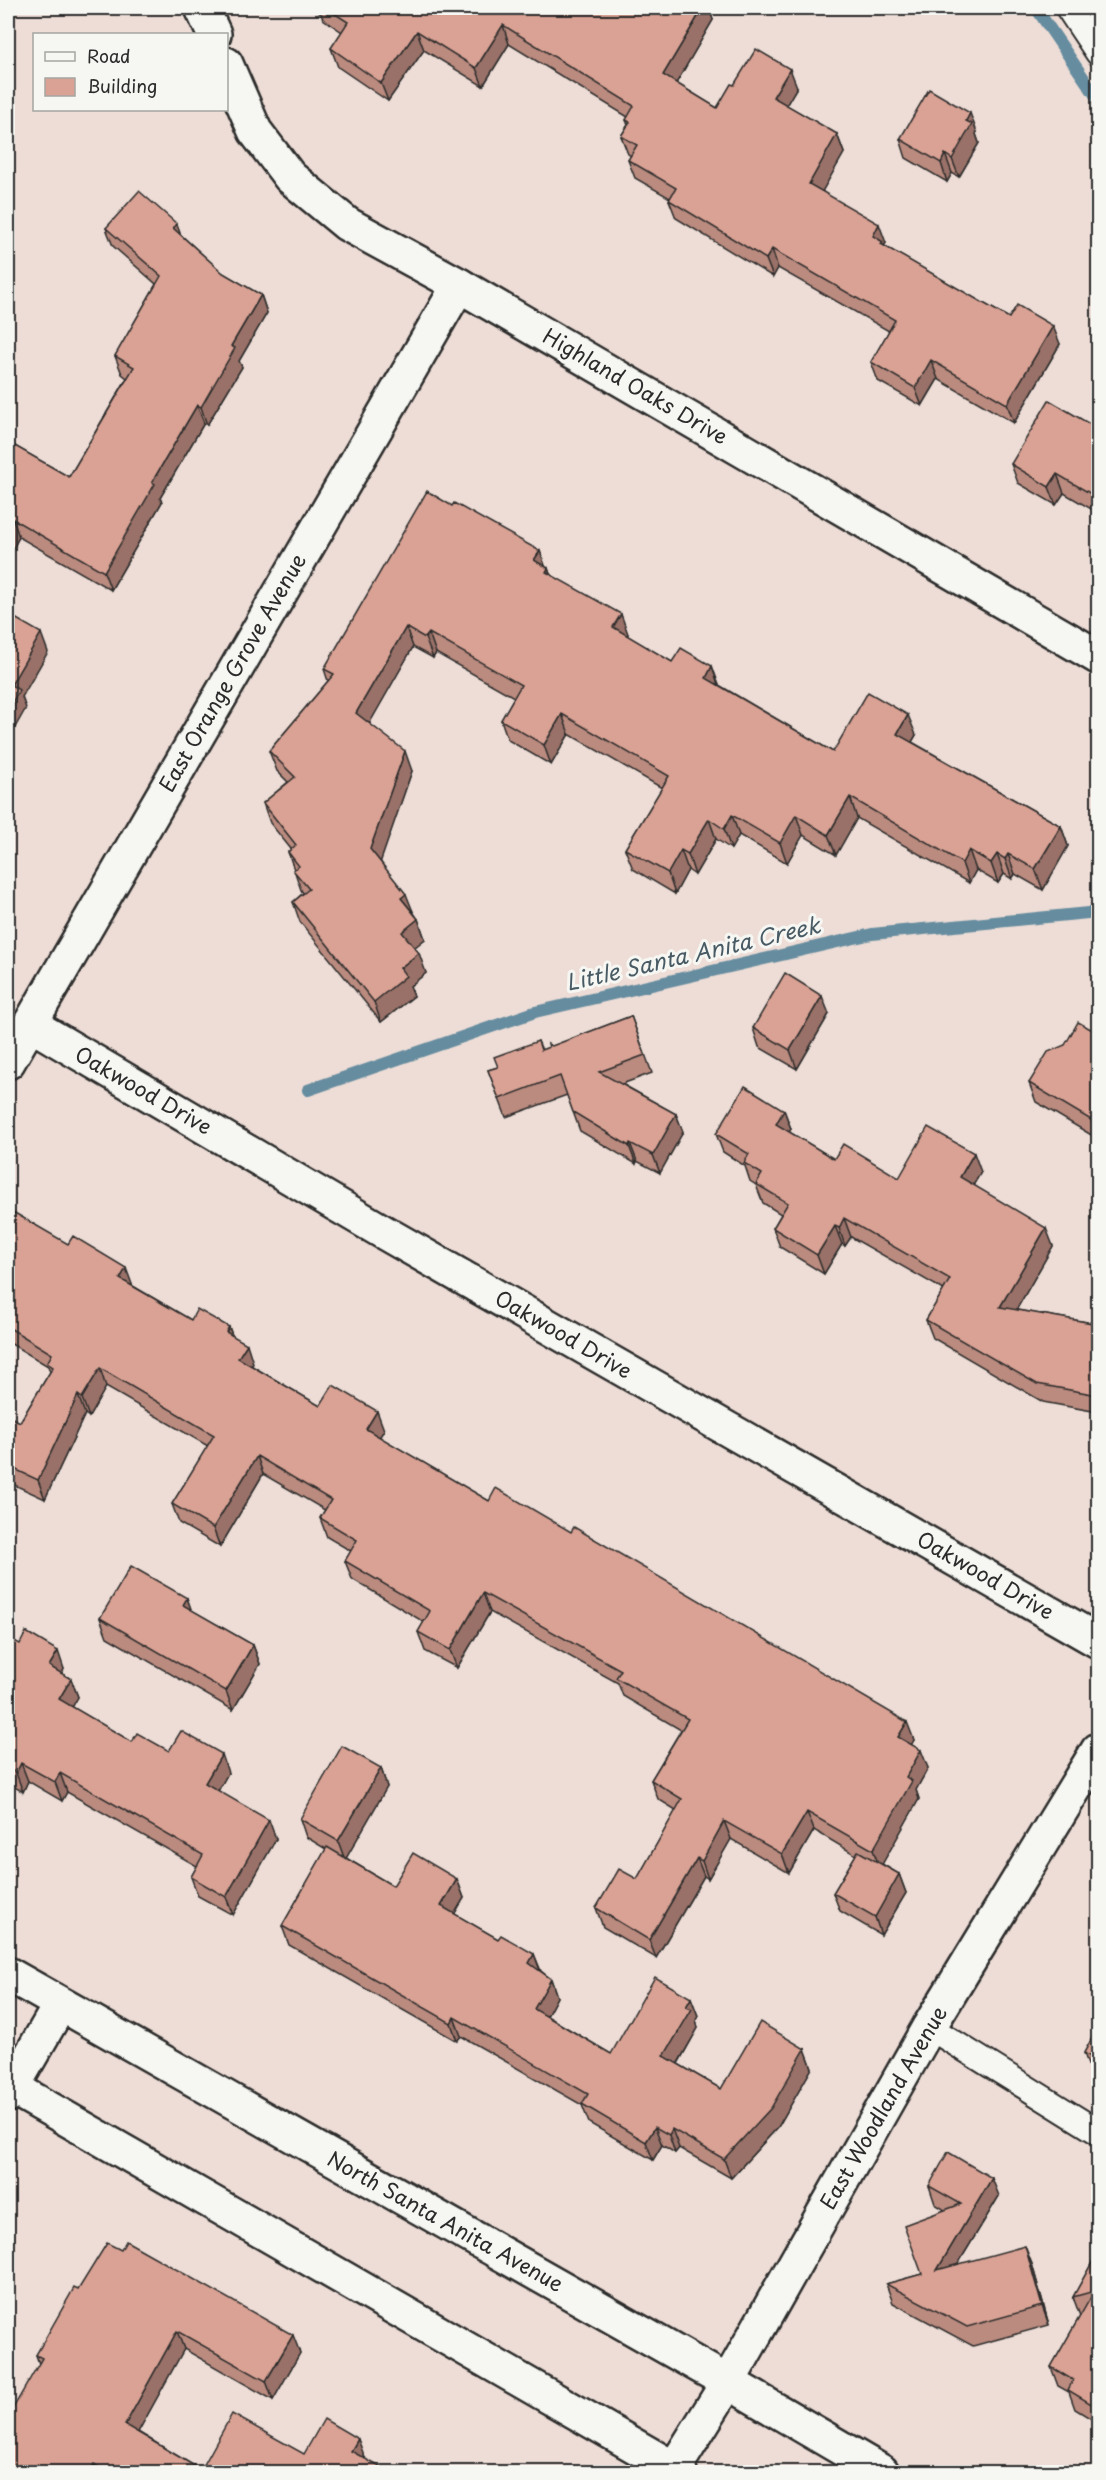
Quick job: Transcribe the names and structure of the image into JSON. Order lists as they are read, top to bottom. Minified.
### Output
{"streets":{"street":["Highland Oaks Drive","East Orange Grove Avenue","Oakwood Drive","East Woodland Avenue","North Santa Anita Avenue"]},"crossings":[["Highland Oaks Drive","East Orange Grove Avenue"],["East Orange Grove Avenue","Oakwood Drive"],["East Woodland Avenue","North Santa Anita Avenue"]],"water":["Little Santa Anita Creek"],"legend":["Road","Building"]}
